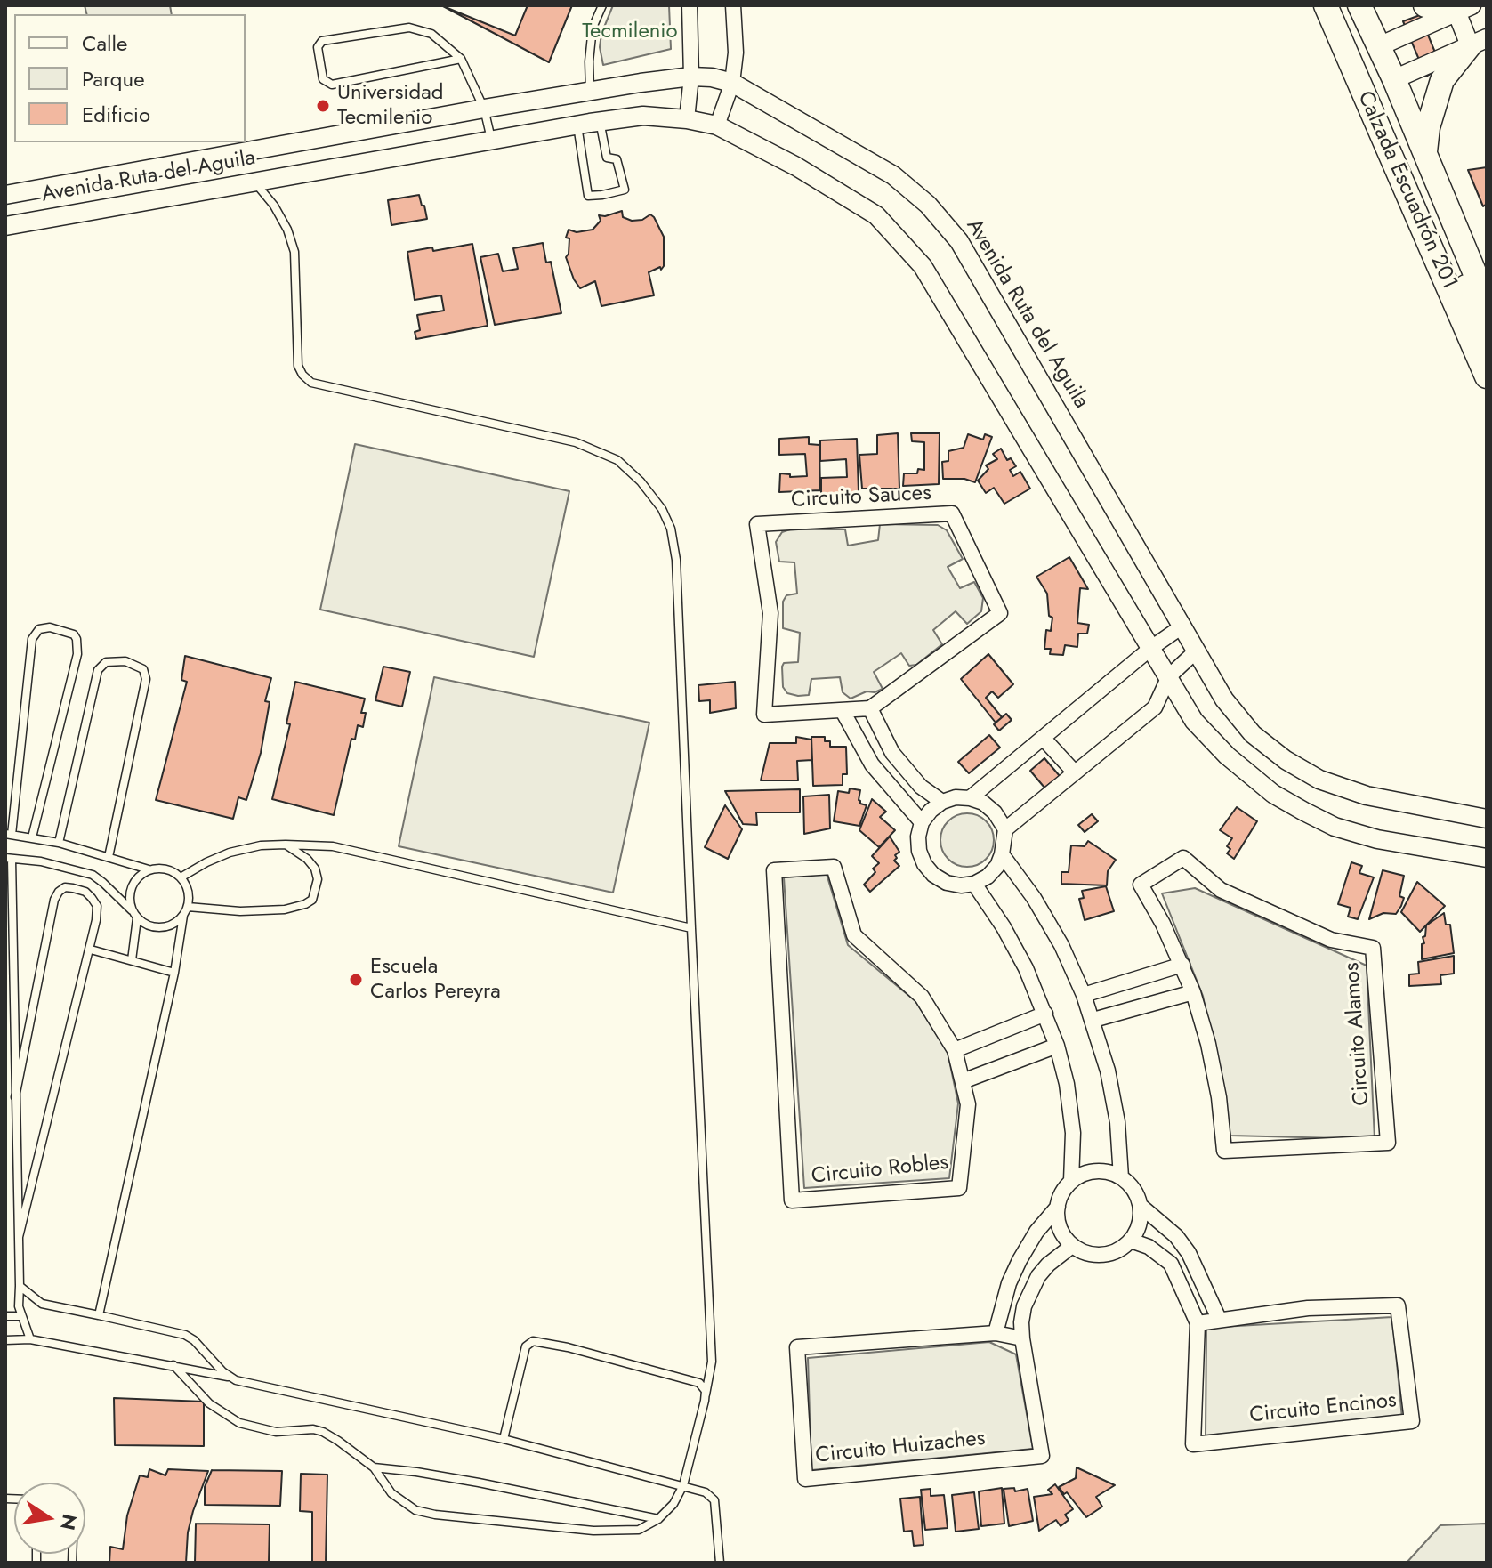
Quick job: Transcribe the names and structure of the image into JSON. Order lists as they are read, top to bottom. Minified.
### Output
{"streets":{"main road":["Calzada Escuadrón 201"],"street":["Avenida Ruta del Aguila","Circuito Sauces","Circuito Alamos","Circuito Robles","Circuito Encinos","Circuito Huizaches"]},"parks":["Tecmilenio"],"places":["Universidad Tecmilenio","Escuela Carlos Pereyra"],"legend":["Calle","Parque","Edificio"],"north":"right"}
